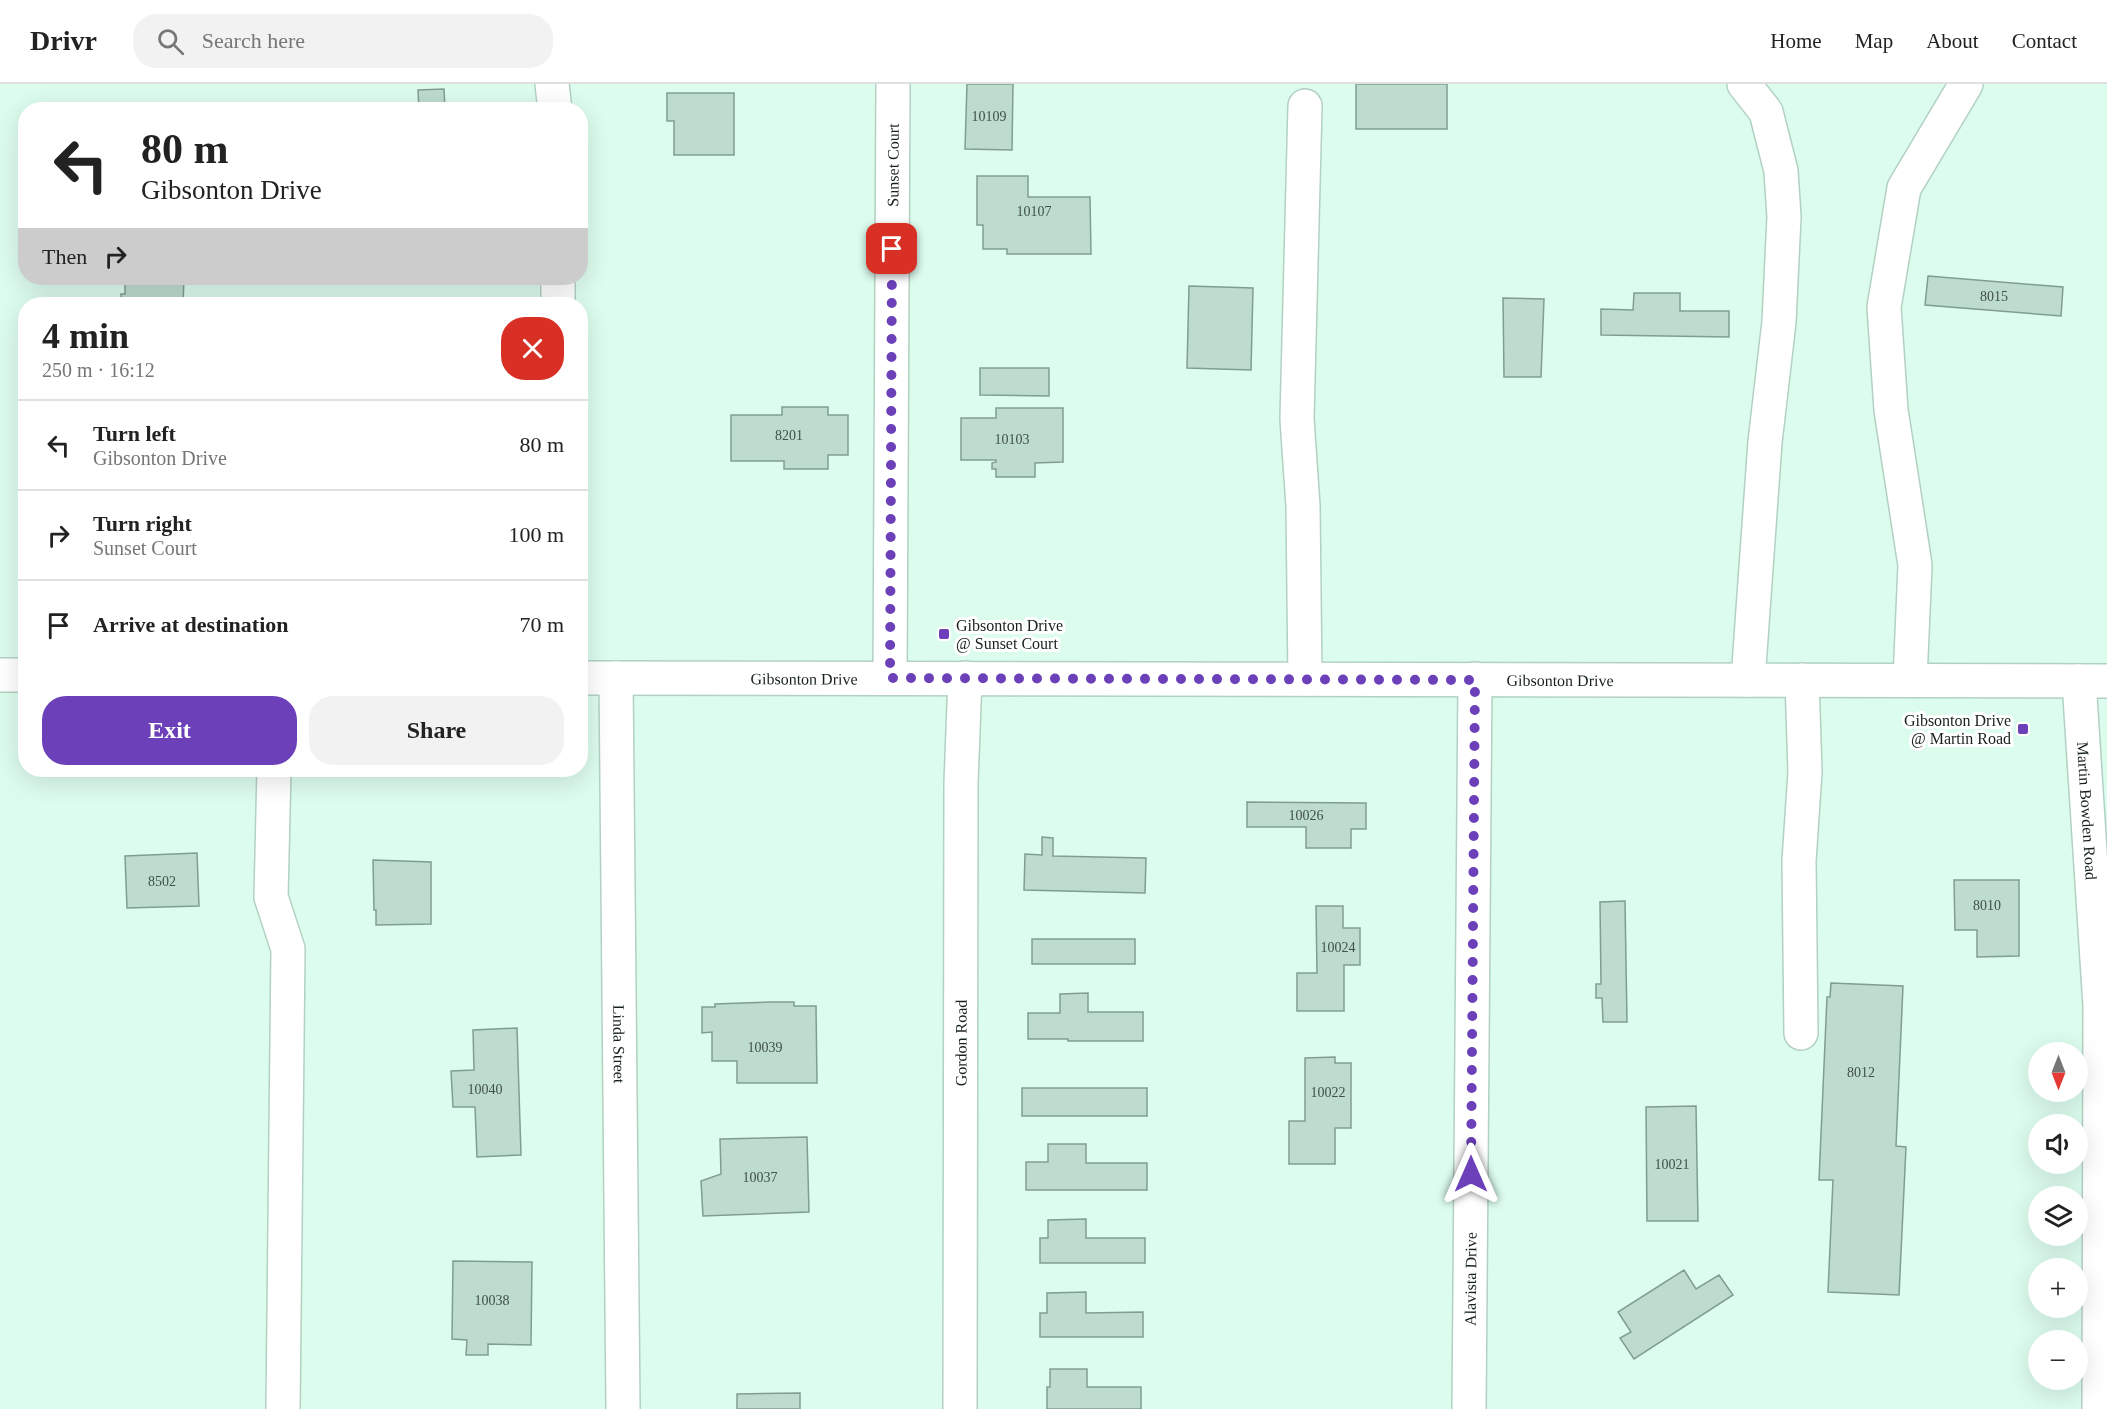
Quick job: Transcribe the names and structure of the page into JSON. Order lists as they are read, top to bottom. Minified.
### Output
{"streets":{"street":["Sunset Court","Gibsonton Drive","Martin Bowden Road","Linda Street","Gordon Road","Alavista Drive"]},"crossings":[["Sunset Court","Gibsonton Drive"],["Gibsonton Drive","Martin Bowden Road"],["Gibsonton Drive","Linda Street"],["Gibsonton Drive","Gordon Road"],["Gibsonton Drive","Alavista Drive"]],"places":{"transit":["Gibsonton Drive @ Sunset Court","Gibsonton Drive @ Martin Road"]},"house_numbers":["10109","10107","8015","8201","10103","10026","8502","8010","10024","10039","8012","10040","10022","10021","10037","10038"],"north":"bottom","page":{"header":"Drivr","search":"Search here","nav":["Home","Map","About","Contact"],"turn":["80 m","Gibsonton Drive"],"then":"Then","heading":["4 min","250 m · 16:12"],"list":[{"name":"Turn left","note":"Gibsonton Drive","value":"80 m"},{"name":"Turn right","note":"Sunset Court","value":"100 m"},{"name":"Arrive at destination","value":"70 m"}],"buttons":["Exit","Share"],"map_buttons":["+","−"]}}
